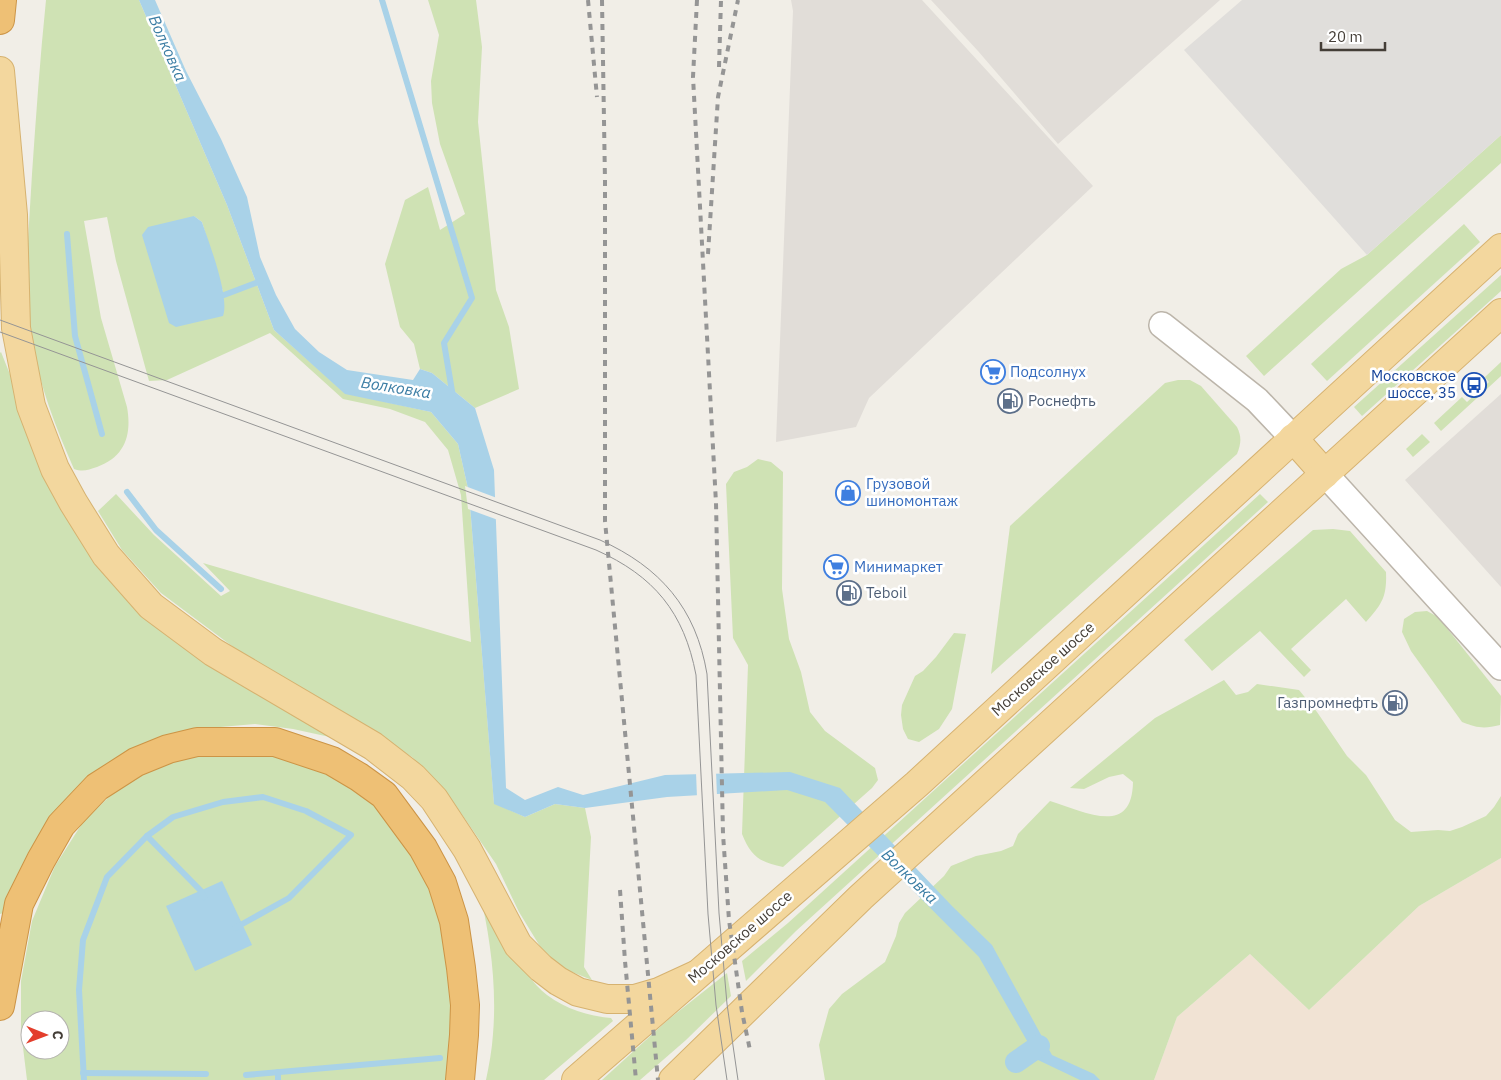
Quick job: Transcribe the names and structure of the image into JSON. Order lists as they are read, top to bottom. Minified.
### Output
{"streets":{"main road":["Московское шоссе"]},"water":["Волковка"],"places":{"supermarket":["Подсолнух","Минимаркет"],"bus stop":["Московское шоссе, 35"],"fuel station":["Роснефть","Teboil","Газпромнефть"],"shop":["Грузовой шиномонтаж"]},"scale_bar":"20 m","north":"right"}
